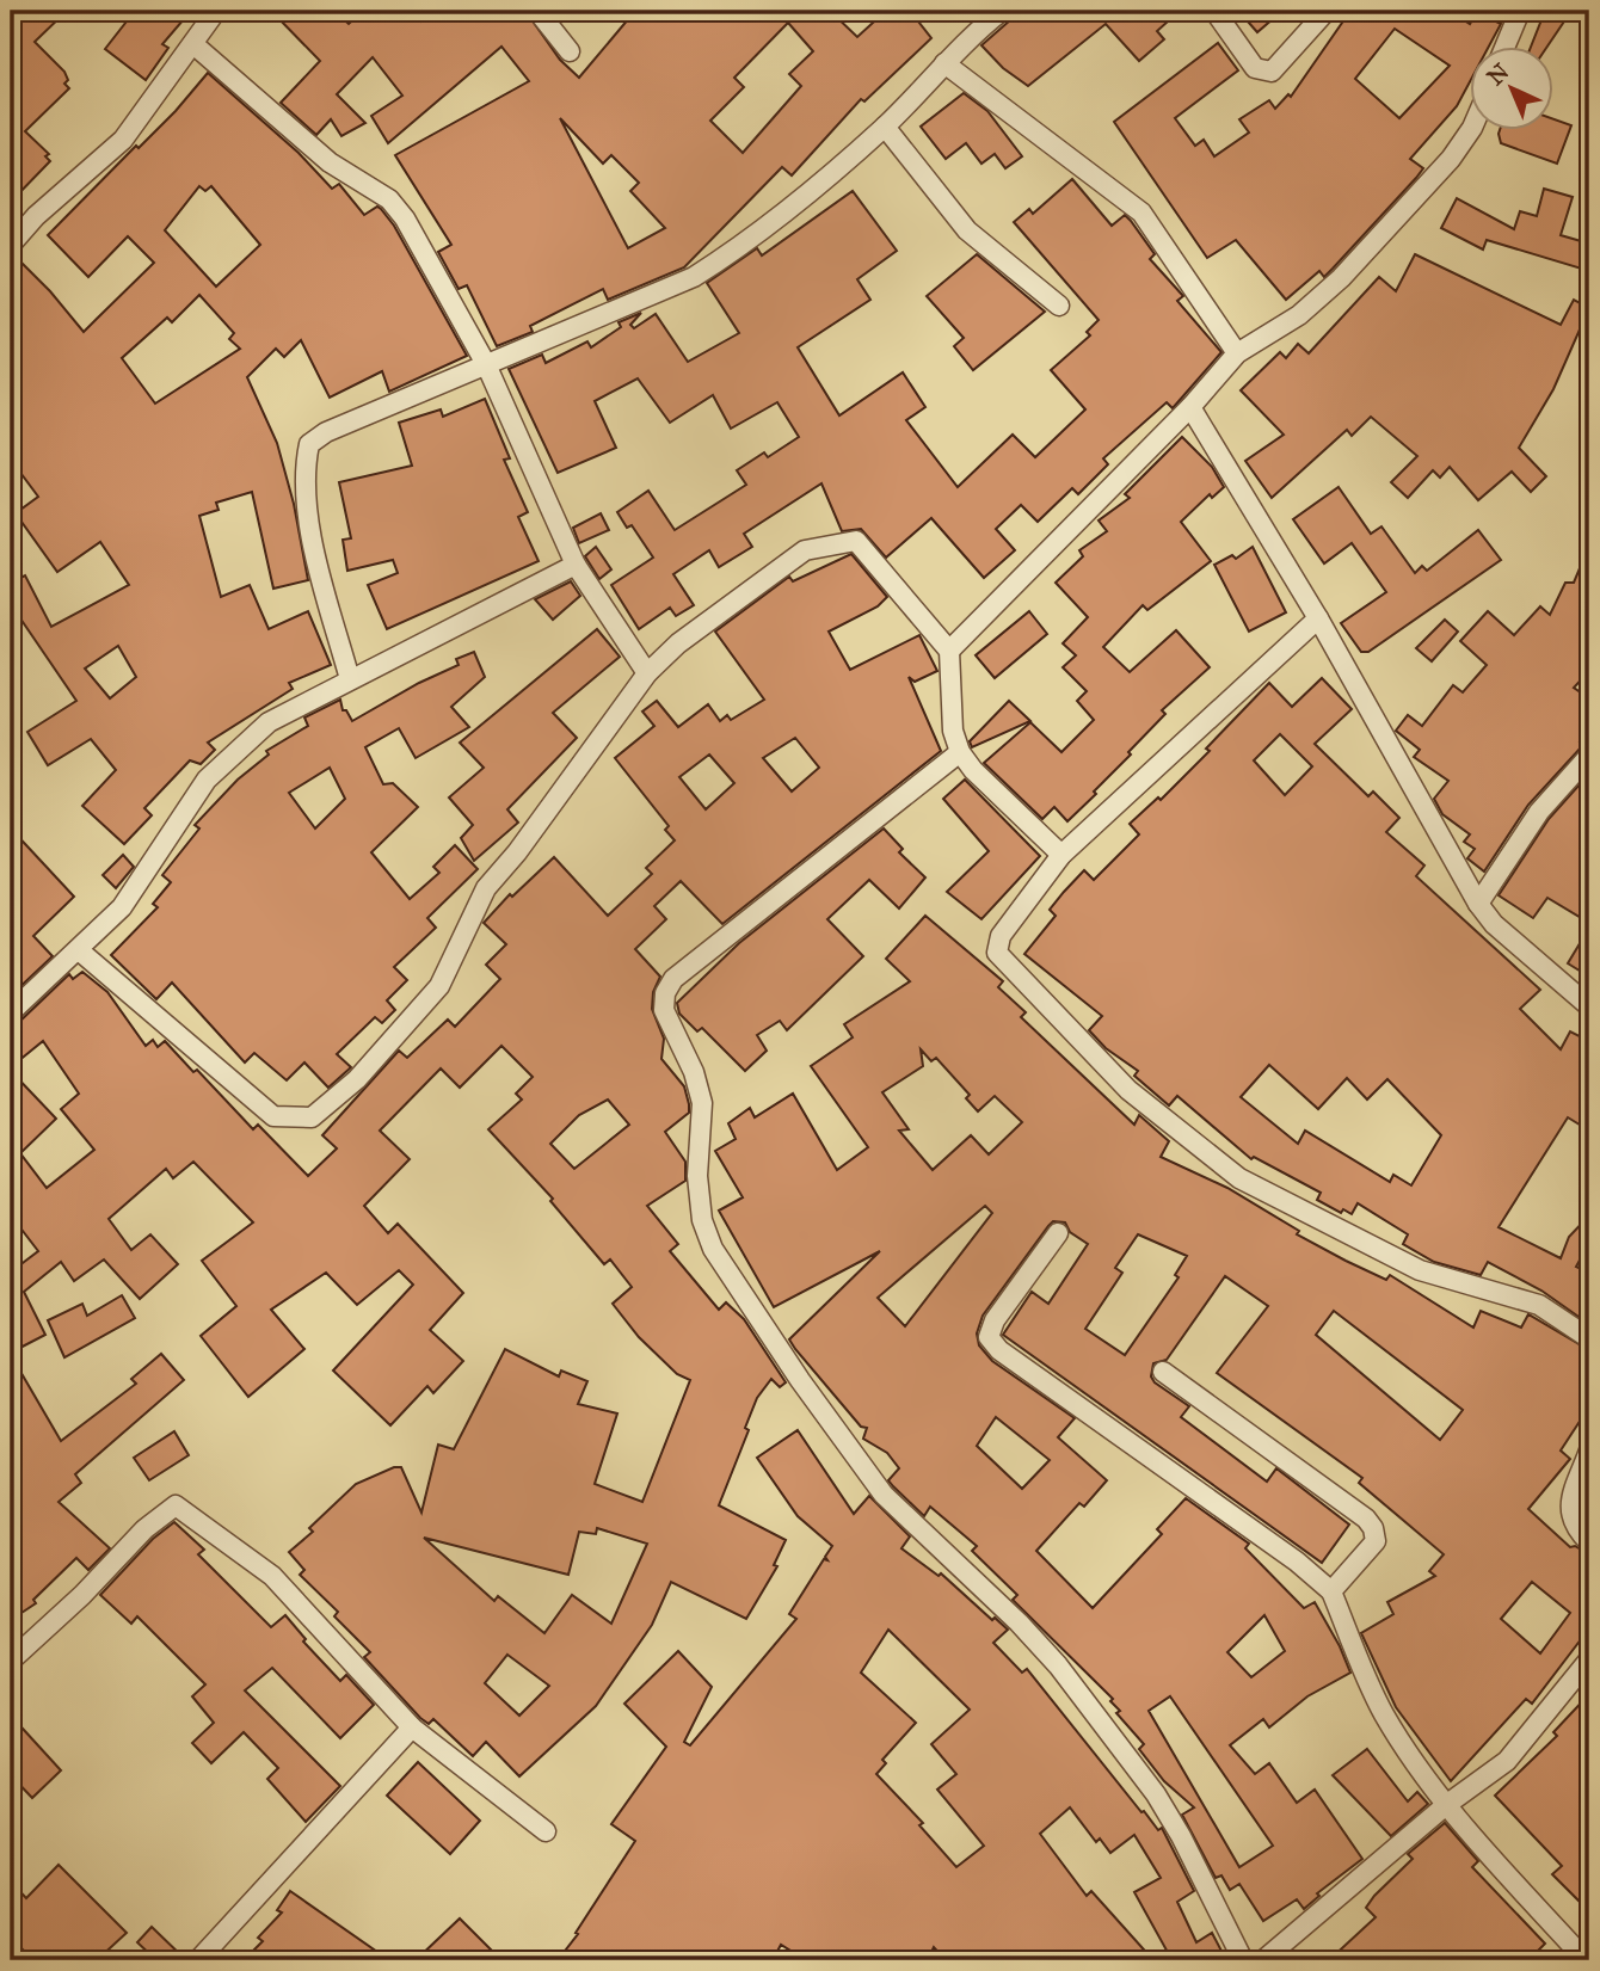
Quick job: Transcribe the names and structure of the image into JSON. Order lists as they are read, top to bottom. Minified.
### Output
{"north":"top left"}
